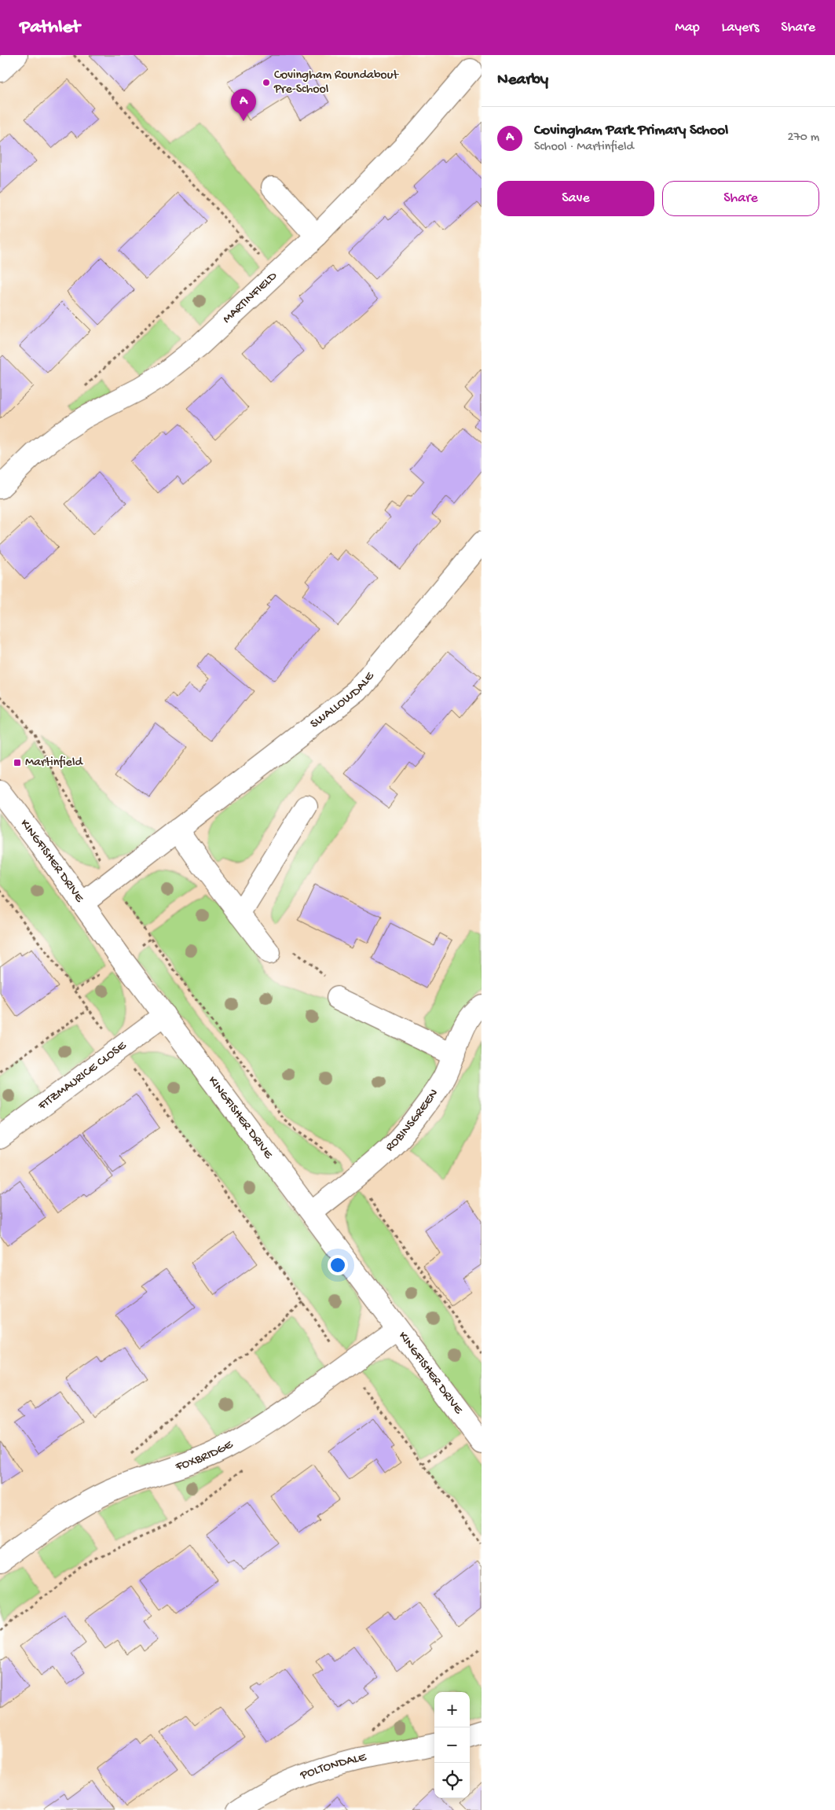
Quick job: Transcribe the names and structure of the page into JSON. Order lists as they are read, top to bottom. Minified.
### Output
{"streets":{"street":["MARTINFIELD","SWALLOWDALE","KINGFISHER DRIVE","FITZMAURICE CLOSE","ROBINSGREEN","FOXBRIDGE","POLTONDALE"]},"crossings":[["SWALLOWDALE","KINGFISHER DRIVE"],["KINGFISHER DRIVE","FITZMAURICE CLOSE"],["KINGFISHER DRIVE","ROBINSGREEN"],["KINGFISHER DRIVE","FOXBRIDGE"]],"places":{"other":["Covingham Roundabout Pre-School"],"transit":["Martinfield"]},"page":{"header":"Pathlet","nav":["Map","Layers","Share"],"heading":"Nearby","pins":"A","list":[{"mark":"A","name":"Covingham Park Primary School","note":"School · Martinfield","value":"270 m"}],"buttons":["Save","Share"],"map_buttons":["+","−"]}}
